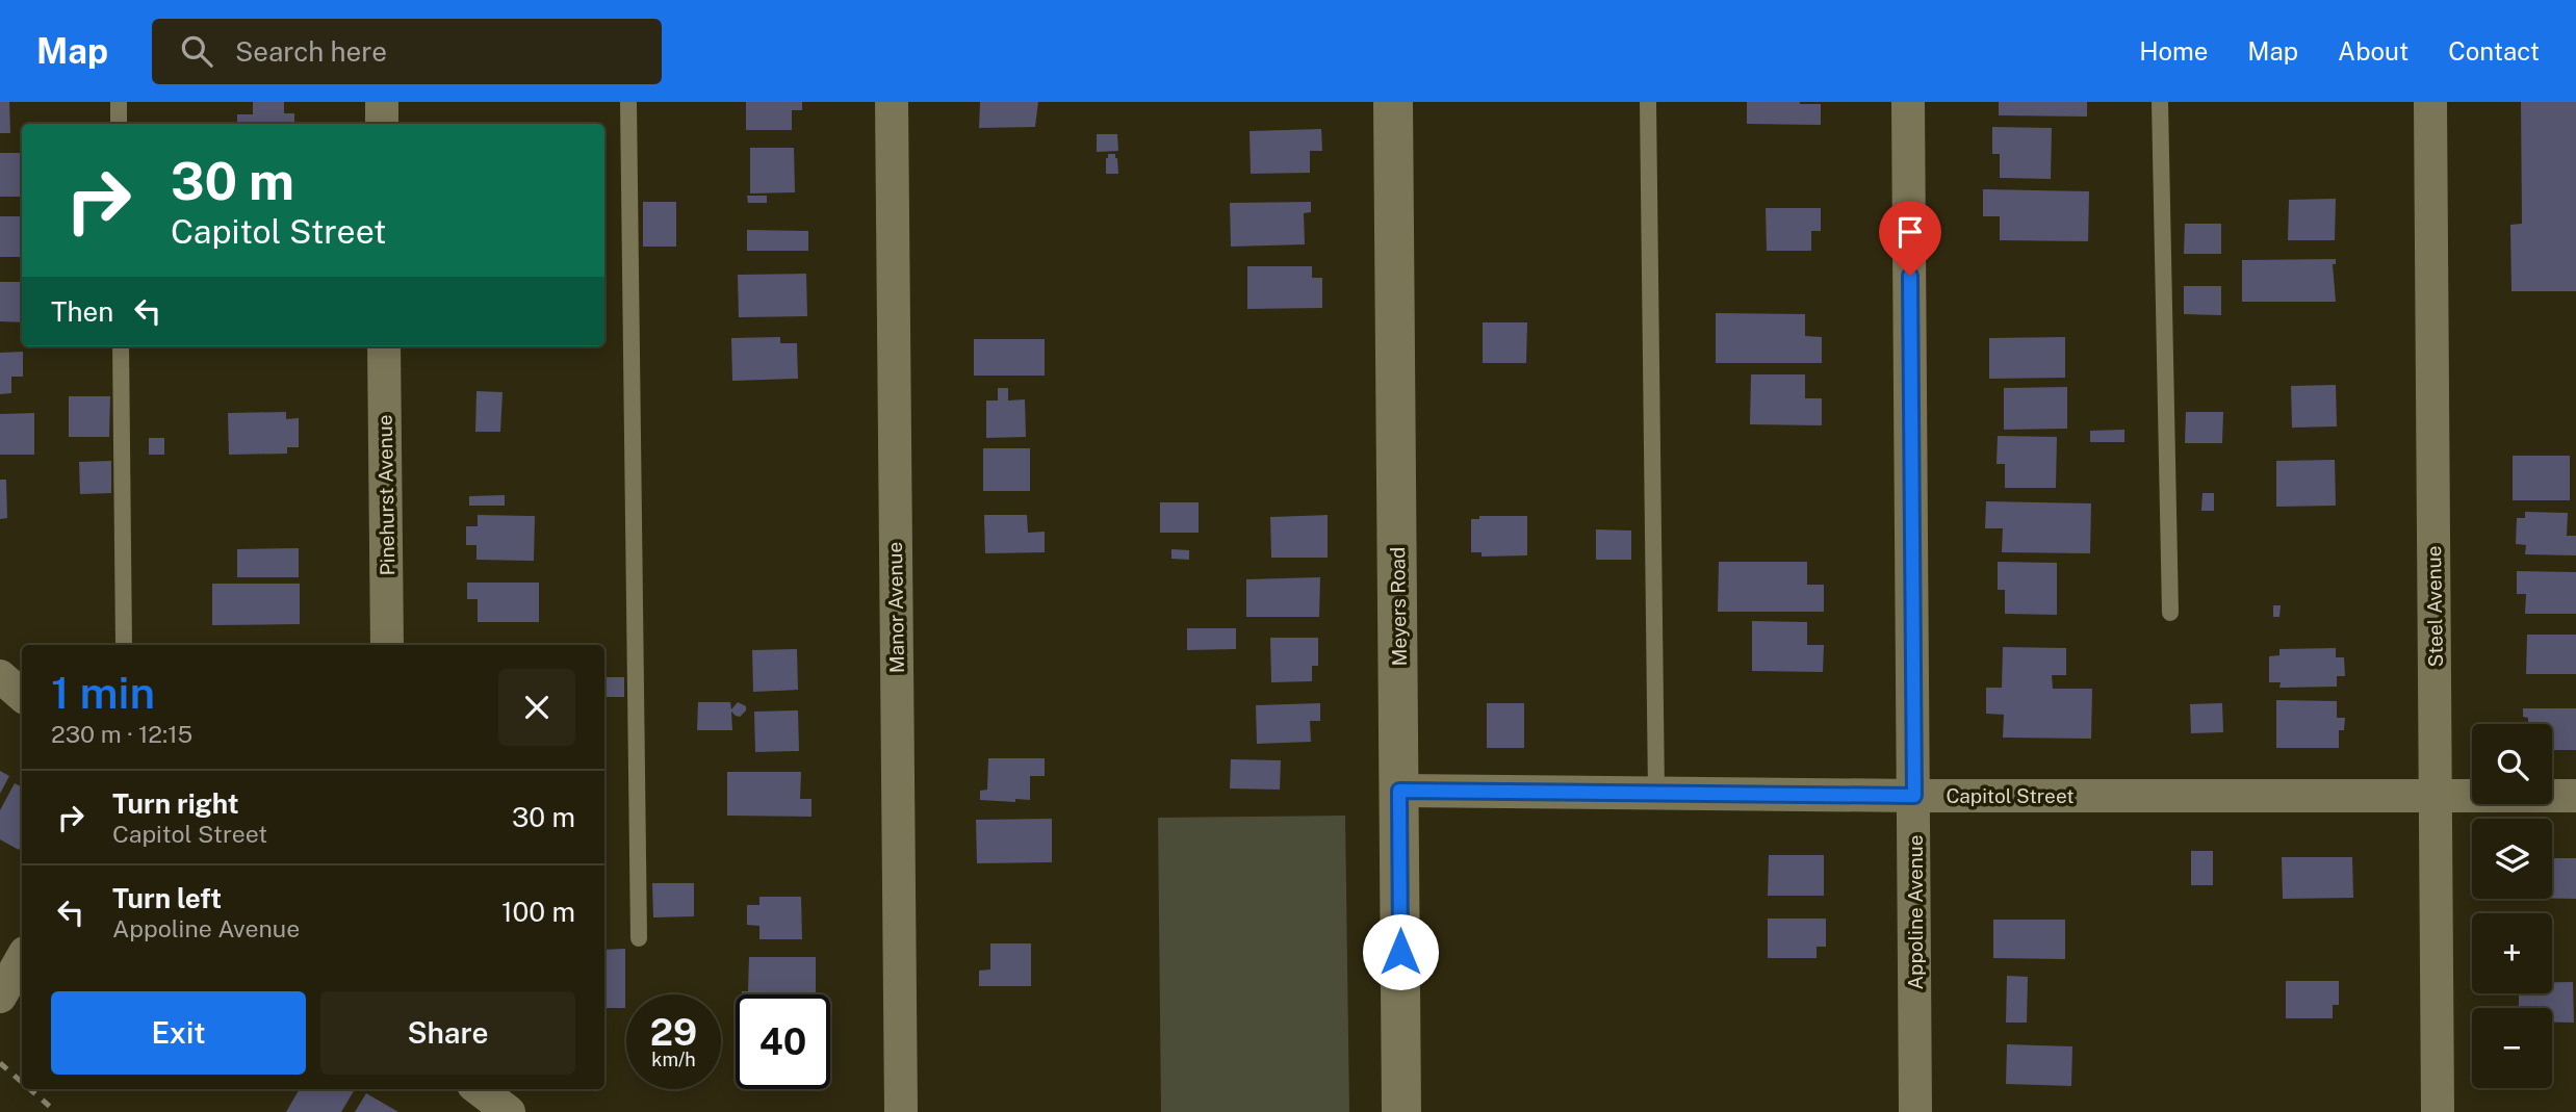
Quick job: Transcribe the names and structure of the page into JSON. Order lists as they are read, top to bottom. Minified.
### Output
{"streets":{"street":["Pinehurst Avenue","Meyers Road","Steel Avenue","Manor Avenue","Capitol Street","Appoline Avenue"]},"crossings":[["Meyers Road","Capitol Street"],["Steel Avenue","Capitol Street"],["Capitol Street","Appoline Avenue"]],"page":{"header":"Map","search":"Search here","nav":["Home","Map","About","Contact"],"turn":["30 m","Capitol Street"],"then":"Then","heading":["1 min","230 m · 12:15"],"map_buttons":["+","−"],"list":[{"name":"Turn right","note":"Capitol Street","value":"30 m"},{"name":"Turn left","note":"Appoline Avenue","value":"100 m"}],"buttons":["Exit","Share"],"speed":"29 km/h","limit":"40"}}
